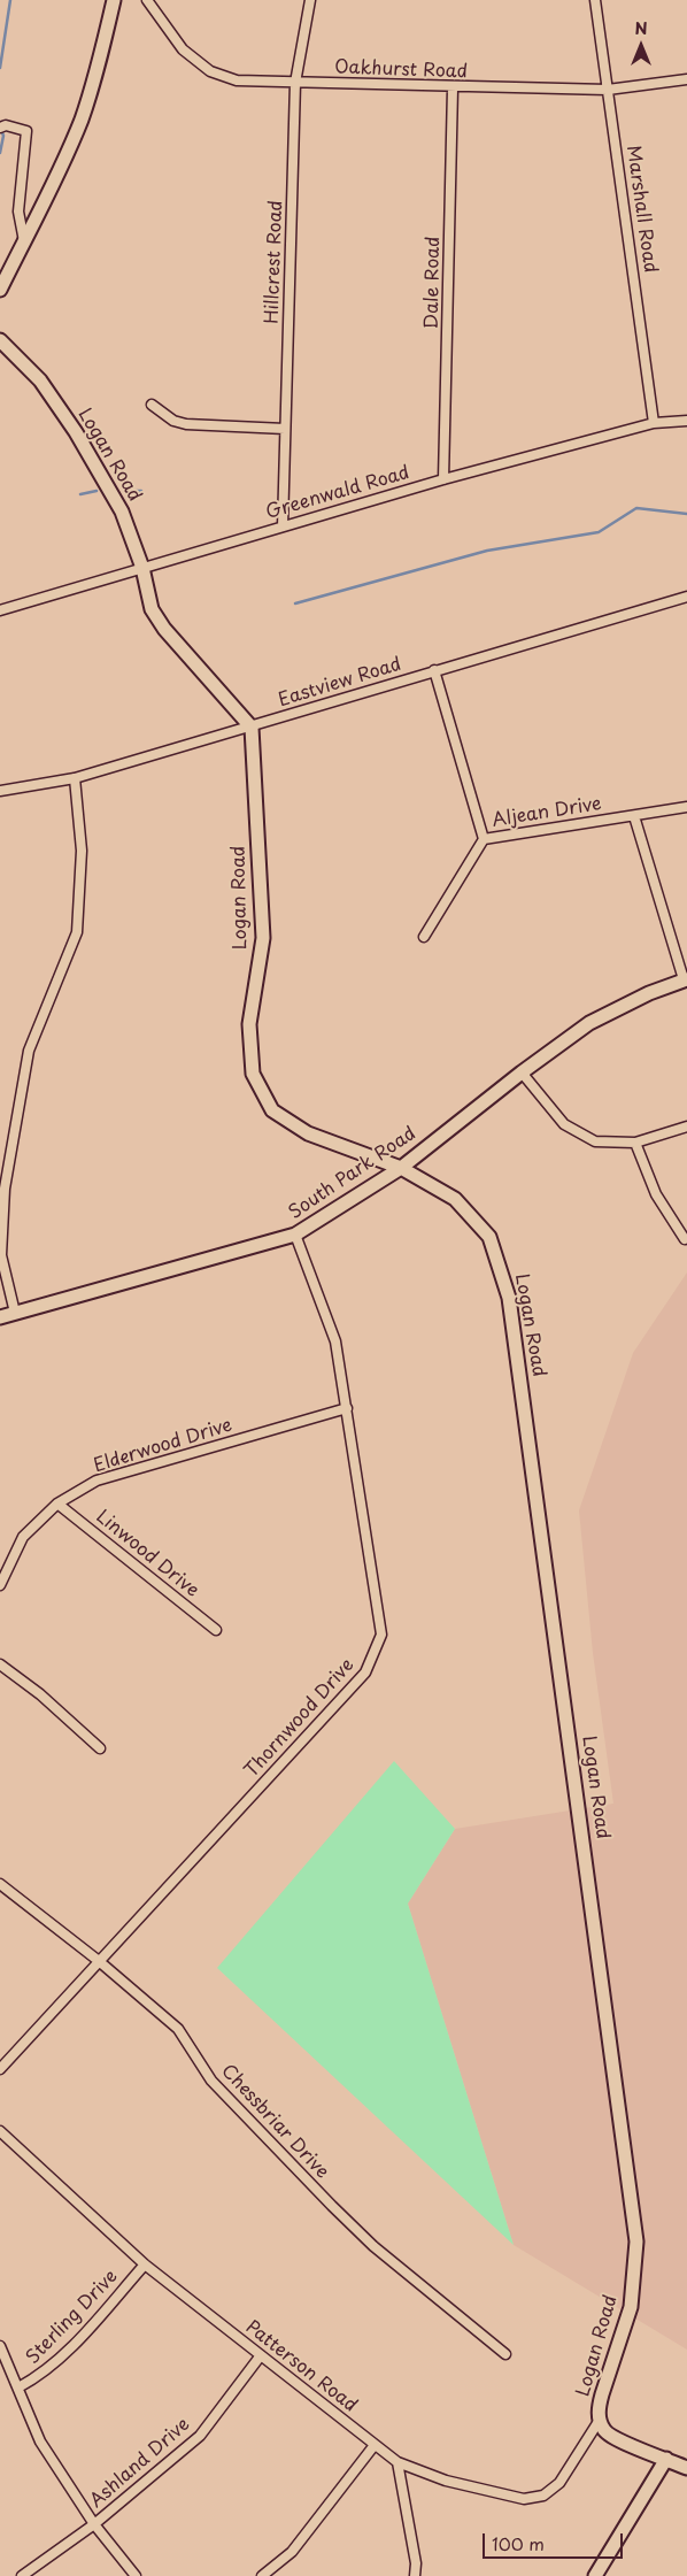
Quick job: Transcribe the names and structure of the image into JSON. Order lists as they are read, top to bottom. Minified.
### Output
{"streets":{"street":["Oakhurst Road","Marshall Road","Hillcrest Road","Dale Road","Logan Road","Greenwald Road","Eastview Road","Aljean Drive","South Park Road","Elderwood Drive","Linwood Drive","Thornwood Drive","Chessbriar Drive","Sterling Drive","Patterson Road","Ashland Drive"]},"crossings":[["Oakhurst Road","Marshall Road"],["Oakhurst Road","Hillcrest Road"],["Oakhurst Road","Dale Road"],["Marshall Road","Greenwald Road"],["Hillcrest Road","Greenwald Road"],["Dale Road","Greenwald Road"],["Logan Road","Greenwald Road"],["Logan Road","Eastview Road"],["Logan Road","South Park Road"],["Logan Road","Patterson Road"],["Eastview Road","Aljean Drive"],["South Park Road","Thornwood Drive"],["Elderwood Drive","Linwood Drive"],["Elderwood Drive","Thornwood Drive"],["Thornwood Drive","Chessbriar Drive"],["Sterling Drive","Patterson Road"],["Patterson Road","Ashland Drive"]],"scale_bar":"100 m","north":"top"}
